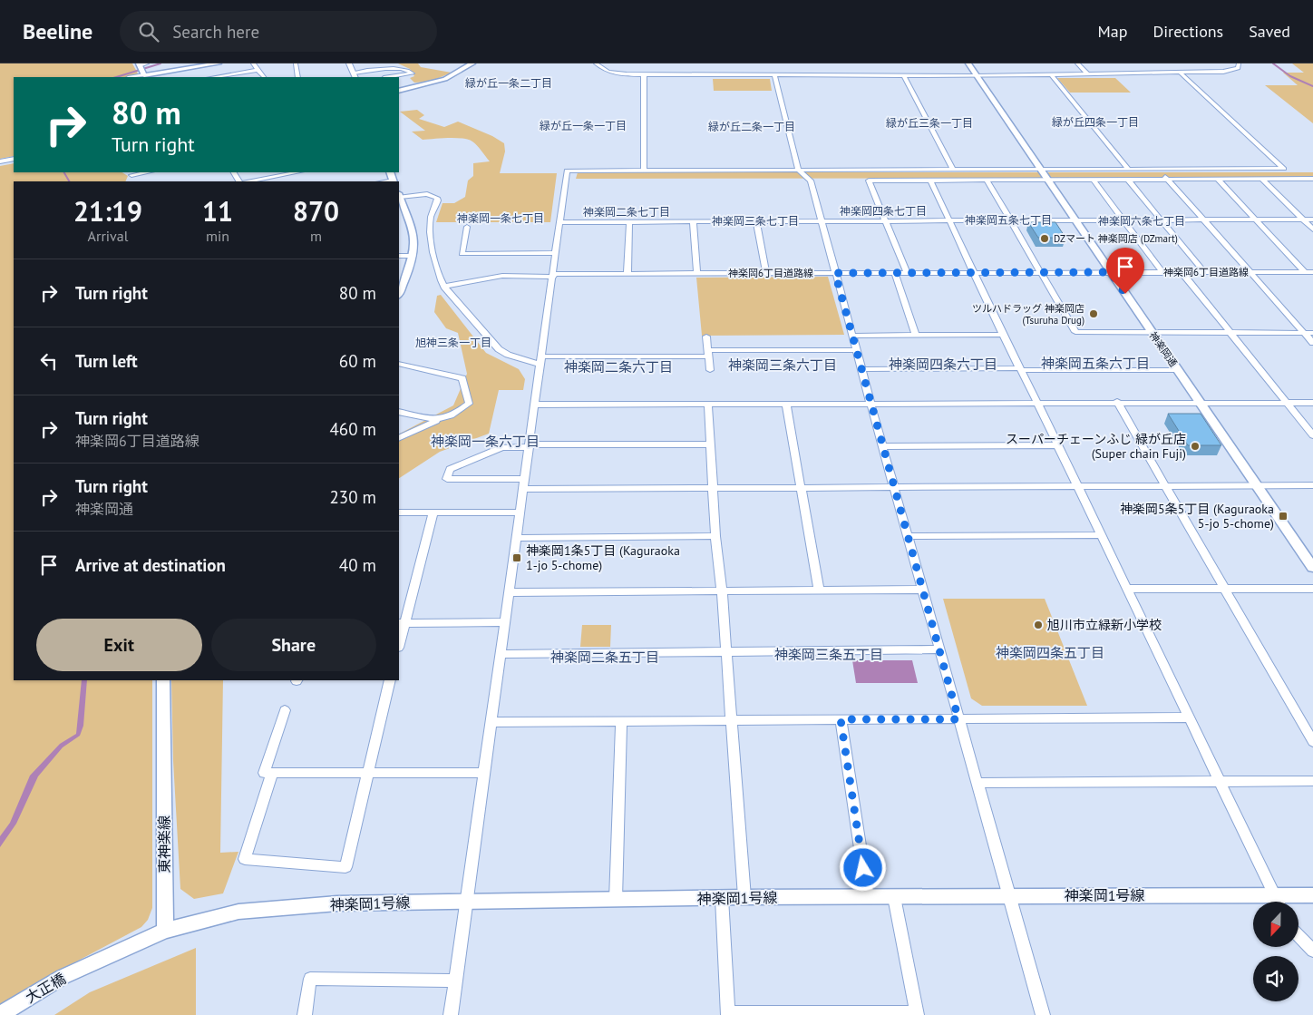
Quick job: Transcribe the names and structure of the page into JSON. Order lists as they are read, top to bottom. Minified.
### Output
{"streets":{"street":["神楽岡6丁目道路線","神楽岡通","東神楽線","神楽岡1号線","大正橋"]},"crossings":[["神楽岡6丁目道路線","神楽岡通"],["東神楽線","神楽岡1号線"],["東神楽線","大正橋"],["神楽岡1号線","大正橋"]],"districts":["緑が丘一条二丁目","緑が丘四条一丁目","緑が丘三条一丁目","緑が丘一条一丁目","緑が丘二条一丁目","神楽岡四条七丁目","神楽岡二条七丁目","神楽岡一条七丁目","神楽岡五条七丁目","神楽岡三条七丁目","神楽岡六条七丁目","旭神三条一丁目","神楽岡五条六丁目","神楽岡四条六丁目","神楽岡三条六丁目","神楽岡二条六丁目","神楽岡一条六丁目","神楽岡四条五丁目","神楽岡三条五丁目","神楽岡二条五丁目"],"places":{"other":["DZマート 神楽岡店 (DZmart)","ツルハドラッグ 神楽岡店 (Tsuruha Drug)","スーパーチェーンふじ 緑が丘店 (Super chain Fuji)","旭川市立緑新小学校"],"transit":["神楽岡5条5丁目 (Kaguraoka 5-jo 5-chome)","神楽岡1条5丁目 (Kaguraoka 1-jo 5-chome)"]},"north":"bottom","page":{"header":"Beeline","search":"Search here","nav":["Map","Directions","Saved"],"turn":["80 m","Turn right"],"eta":["21:19","Arrival","11","min","870","m"],"list":[{"name":"Turn right","value":"80 m"},{"name":"Turn left","value":"60 m"},{"name":"Turn right","note":"神楽岡6丁目道路線","value":"460 m"},{"name":"Turn right","note":"神楽岡通","value":"230 m"},{"name":"Arrive at destination","value":"40 m"}],"buttons":["Exit","Share"]}}
